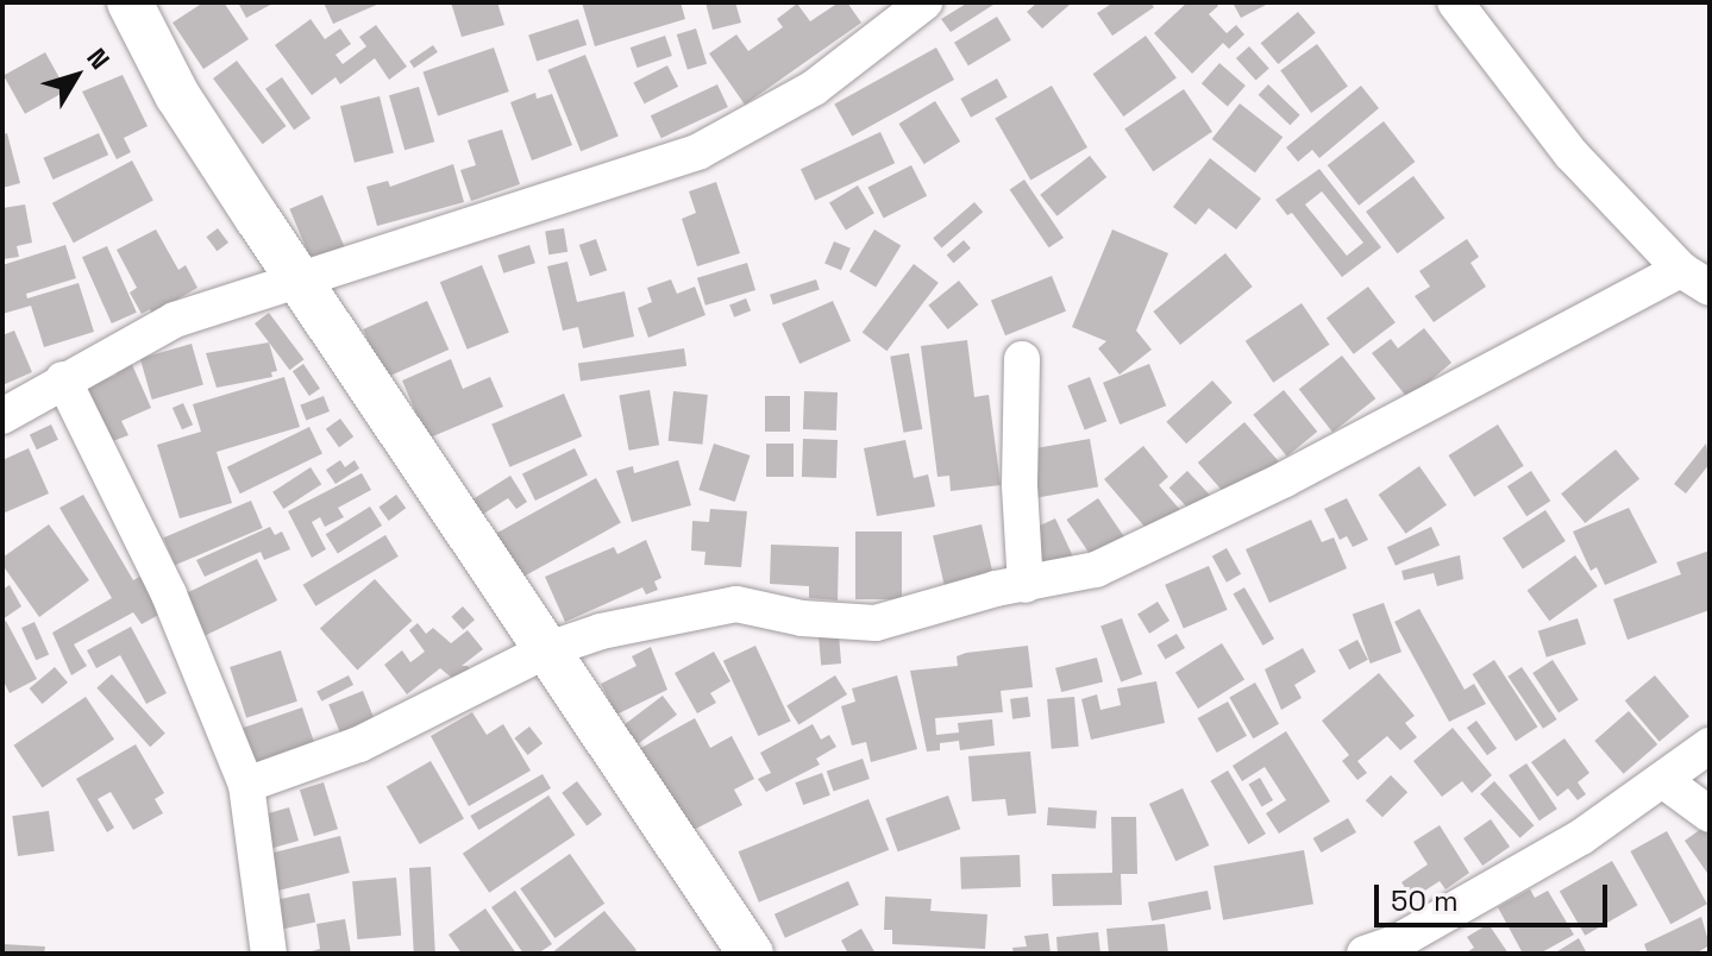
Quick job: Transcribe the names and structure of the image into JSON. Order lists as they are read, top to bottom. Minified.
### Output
{"scale_bar":"50 m","north":"top right"}
